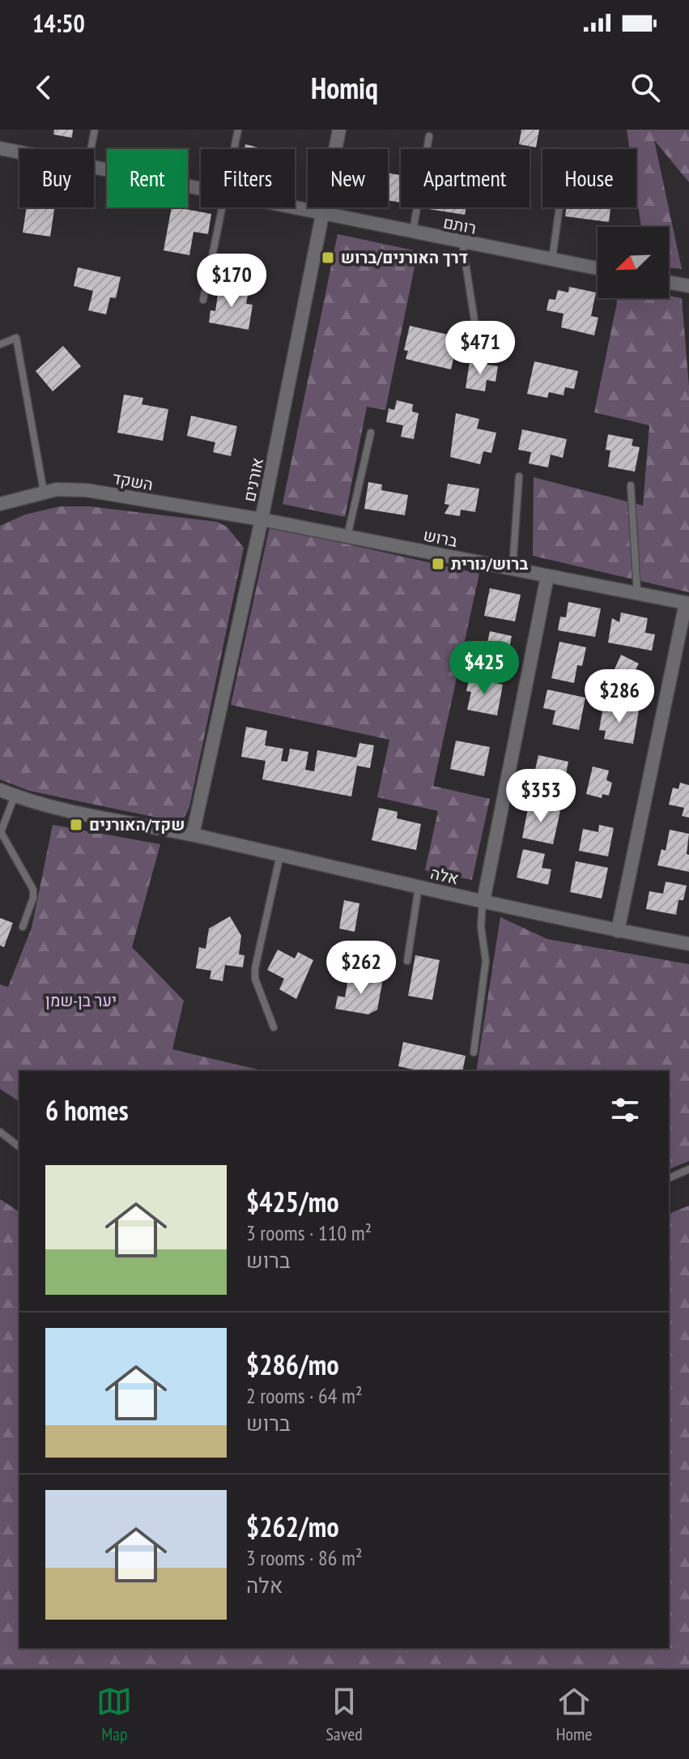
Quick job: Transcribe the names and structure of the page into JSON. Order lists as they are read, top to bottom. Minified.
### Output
{"streets":{"street":["רותם","אורנים","השקד","ברוש","אלה"]},"crossings":[["רותם","אורנים"],["אורנים","השקד"],["אורנים","ברוש"],["אורנים","אלה"],["השקד","ברוש"]],"parks":["יער בן-שמן"],"places":{"transit":["דרך האורנים/ברוש","ברוש/נורית","שקד/האורנים"]},"north":"bottom left","page":{"status":"14:50","header":"Homiq","chip":["Buy","Rent","Filters","New","Apartment","House"],"price":["$170","$471","$425","$286","$353","$262"],"heading":"6 homes","list":[{"name":"$425/mo","note":"3 rooms · 110 m² · ברוש"},{"name":"$286/mo","note":"2 rooms · 64 m² · ברוש"},{"name":"$262/mo","note":"3 rooms · 86 m² · אלה"}],"tabs":["Map","Saved","Home"]}}
